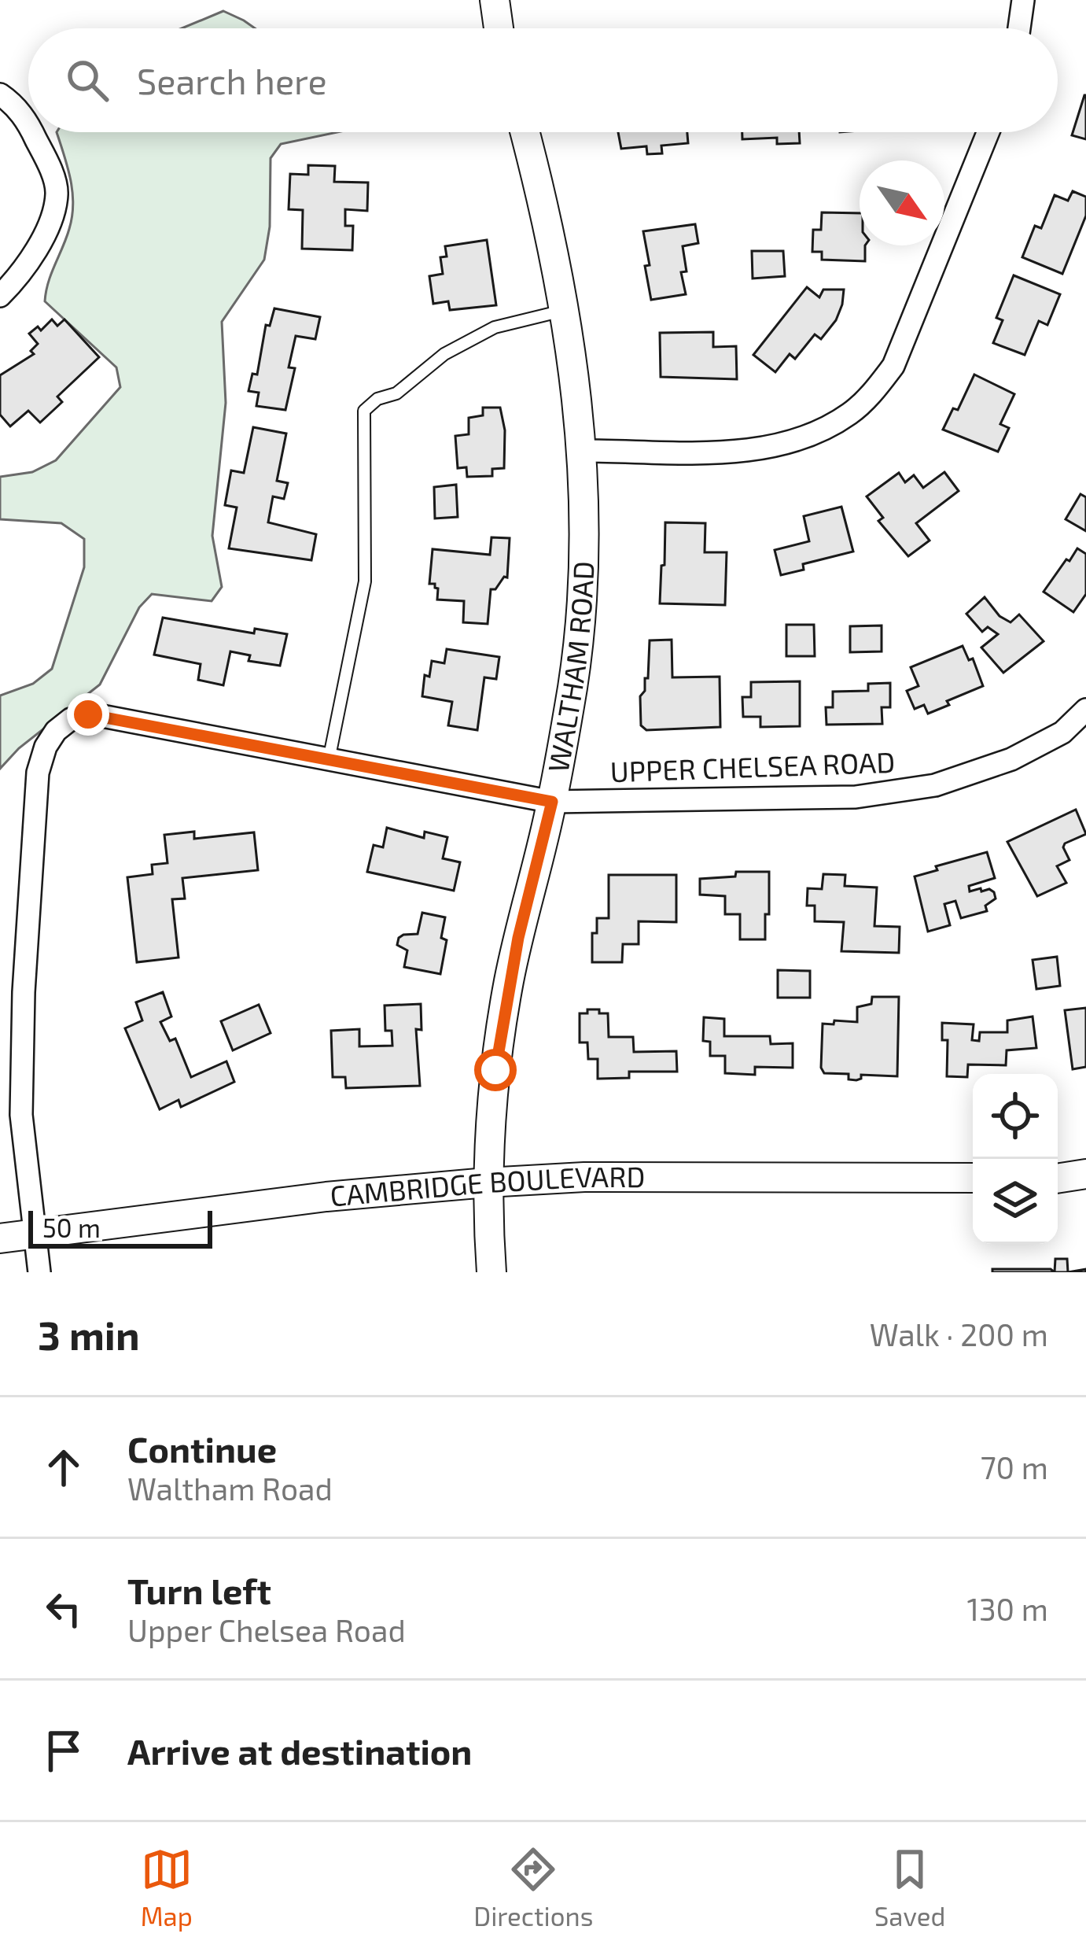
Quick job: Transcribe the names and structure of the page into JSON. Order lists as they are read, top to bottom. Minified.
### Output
{"streets":{"street":["WALTHAM ROAD","UPPER CHELSEA ROAD","CAMBRIDGE BOULEVARD"]},"crossings":[["WALTHAM ROAD","UPPER CHELSEA ROAD"],["WALTHAM ROAD","CAMBRIDGE BOULEVARD"],["UPPER CHELSEA ROAD","CAMBRIDGE BOULEVARD"]],"scale_bar":"50 m","north":"bottom right","page":{"search":"Search here","scale":"50 m","heading":["3 min","Walk · 200 m"],"list":[["Continue","Waltham Road","70 m"],["Turn left","Upper Chelsea Road","130 m"],"Arrive at destination"],"nav":["Map","Directions","Saved"]}}
